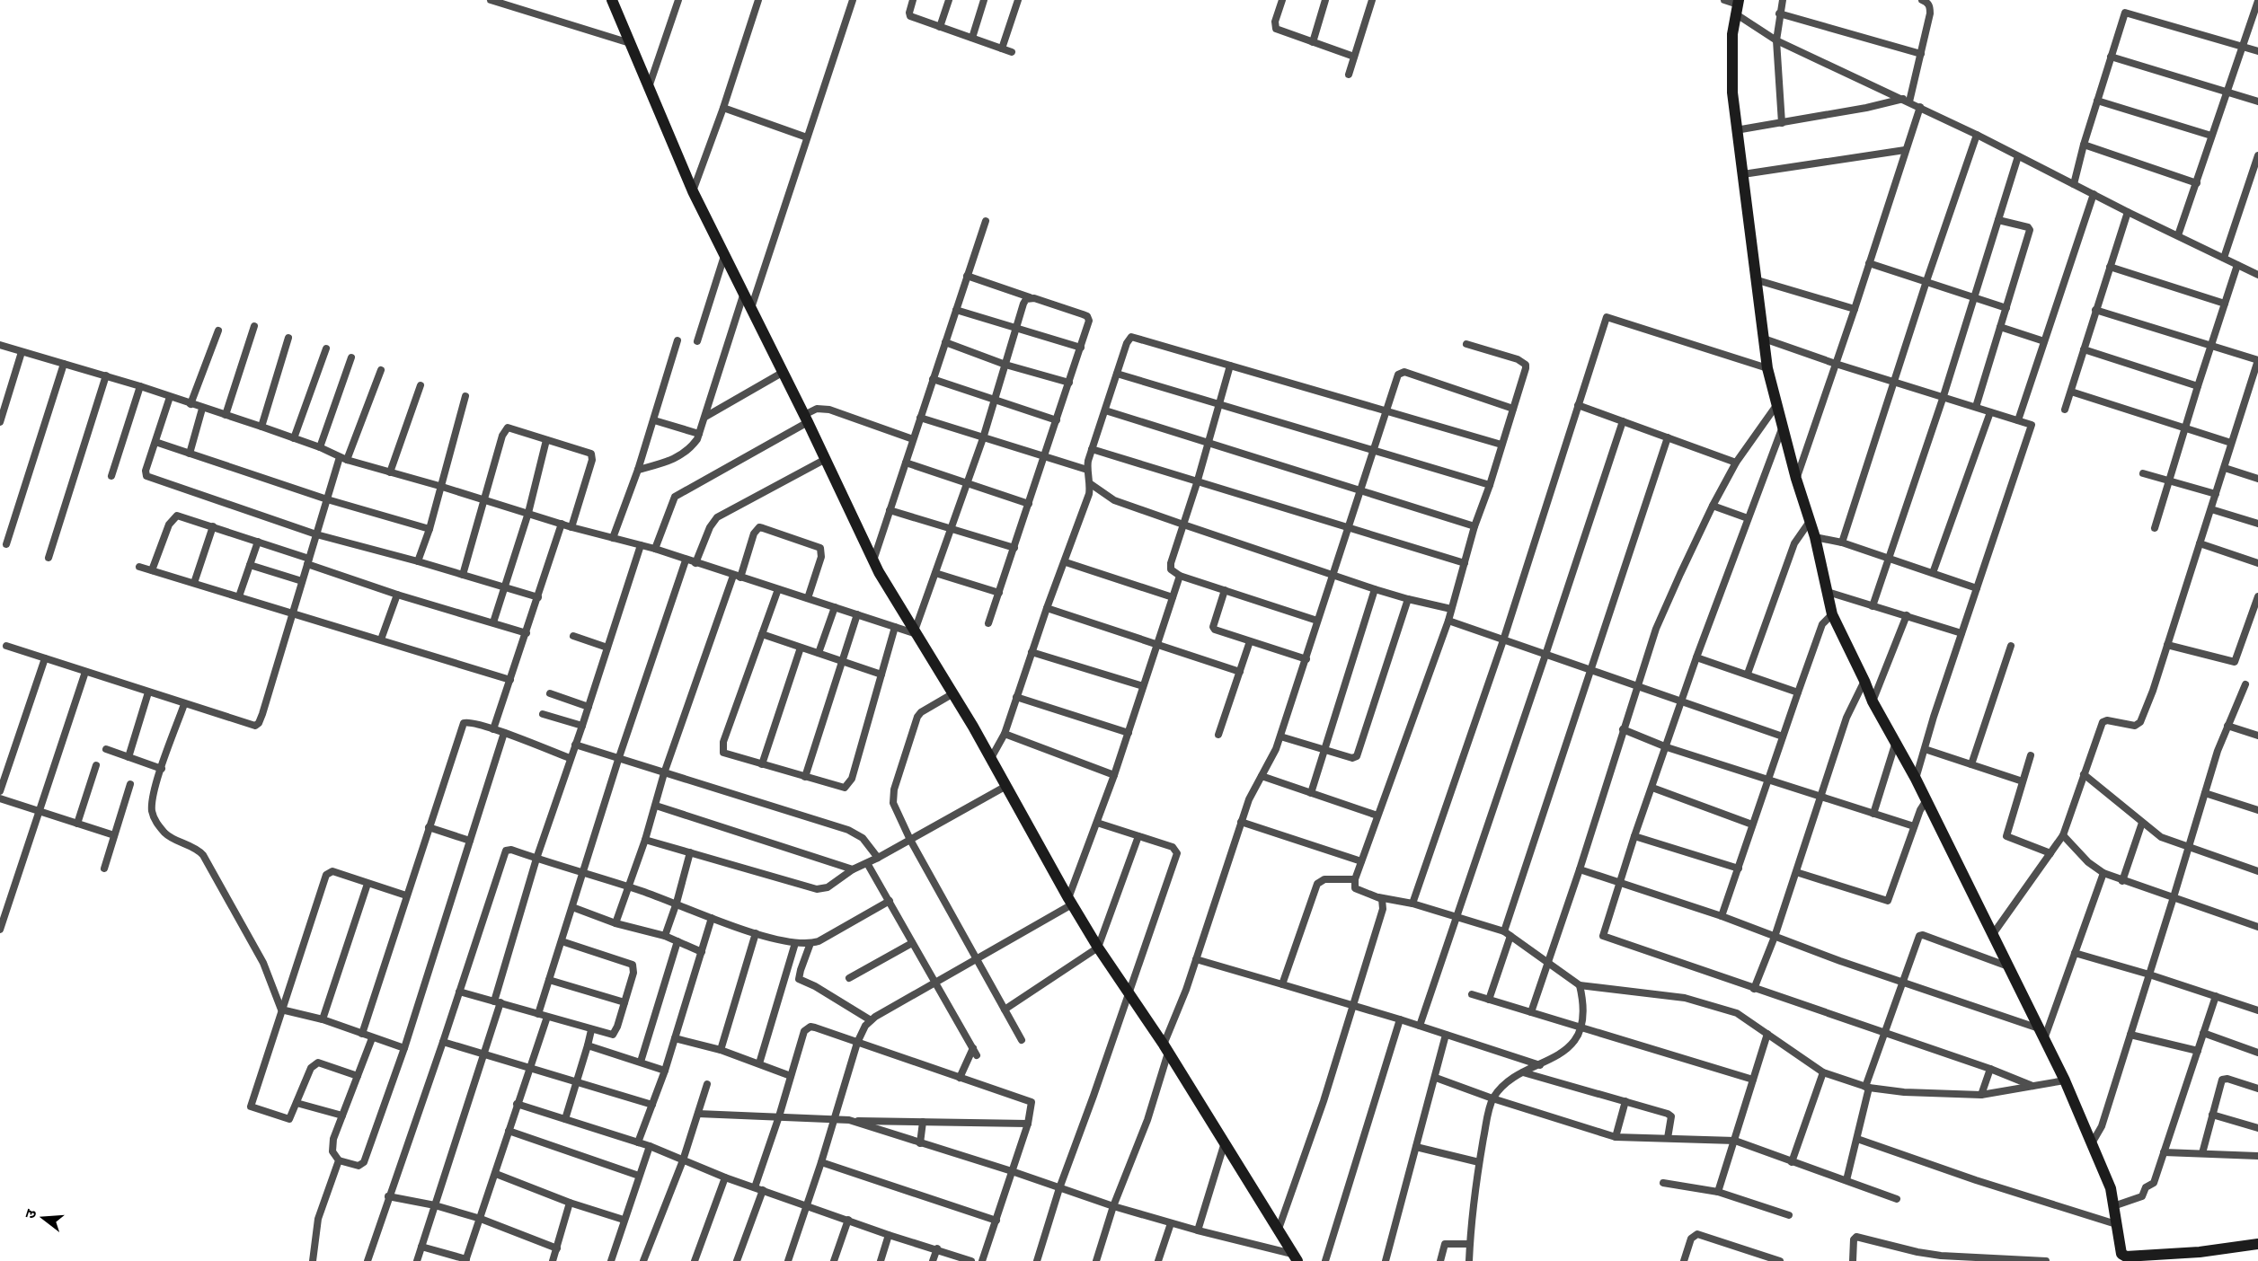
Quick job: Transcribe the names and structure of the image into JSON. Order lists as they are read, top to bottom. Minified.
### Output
{"north":"left"}
